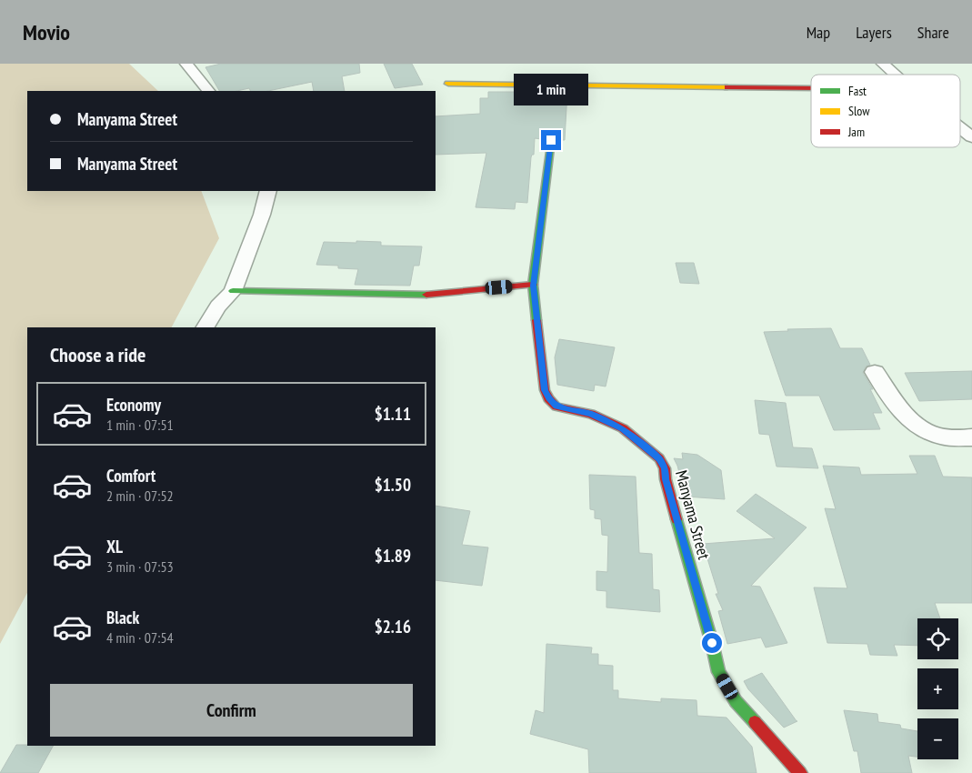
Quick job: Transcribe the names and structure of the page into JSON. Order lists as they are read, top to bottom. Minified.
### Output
{"streets":{"street":["Manyama Street"]},"legend":["Fast","Slow","Jam"],"page":{"header":"Movio","nav":["Map","Layers","Share"],"bubble":"1 min","banner":["Manyama Street","Manyama Street"],"heading":"Choose a ride","list":[{"name":"Economy","note":"1 min · 07:51","value":"$1.11"},{"name":"Comfort","note":"2 min · 07:52","value":"$1.50"},{"name":"XL","note":"3 min · 07:53","value":"$1.89"},{"name":"Black","note":"4 min · 07:54","value":"$2.16"}],"map_buttons":["+","−"],"buttons":"Confirm"}}
